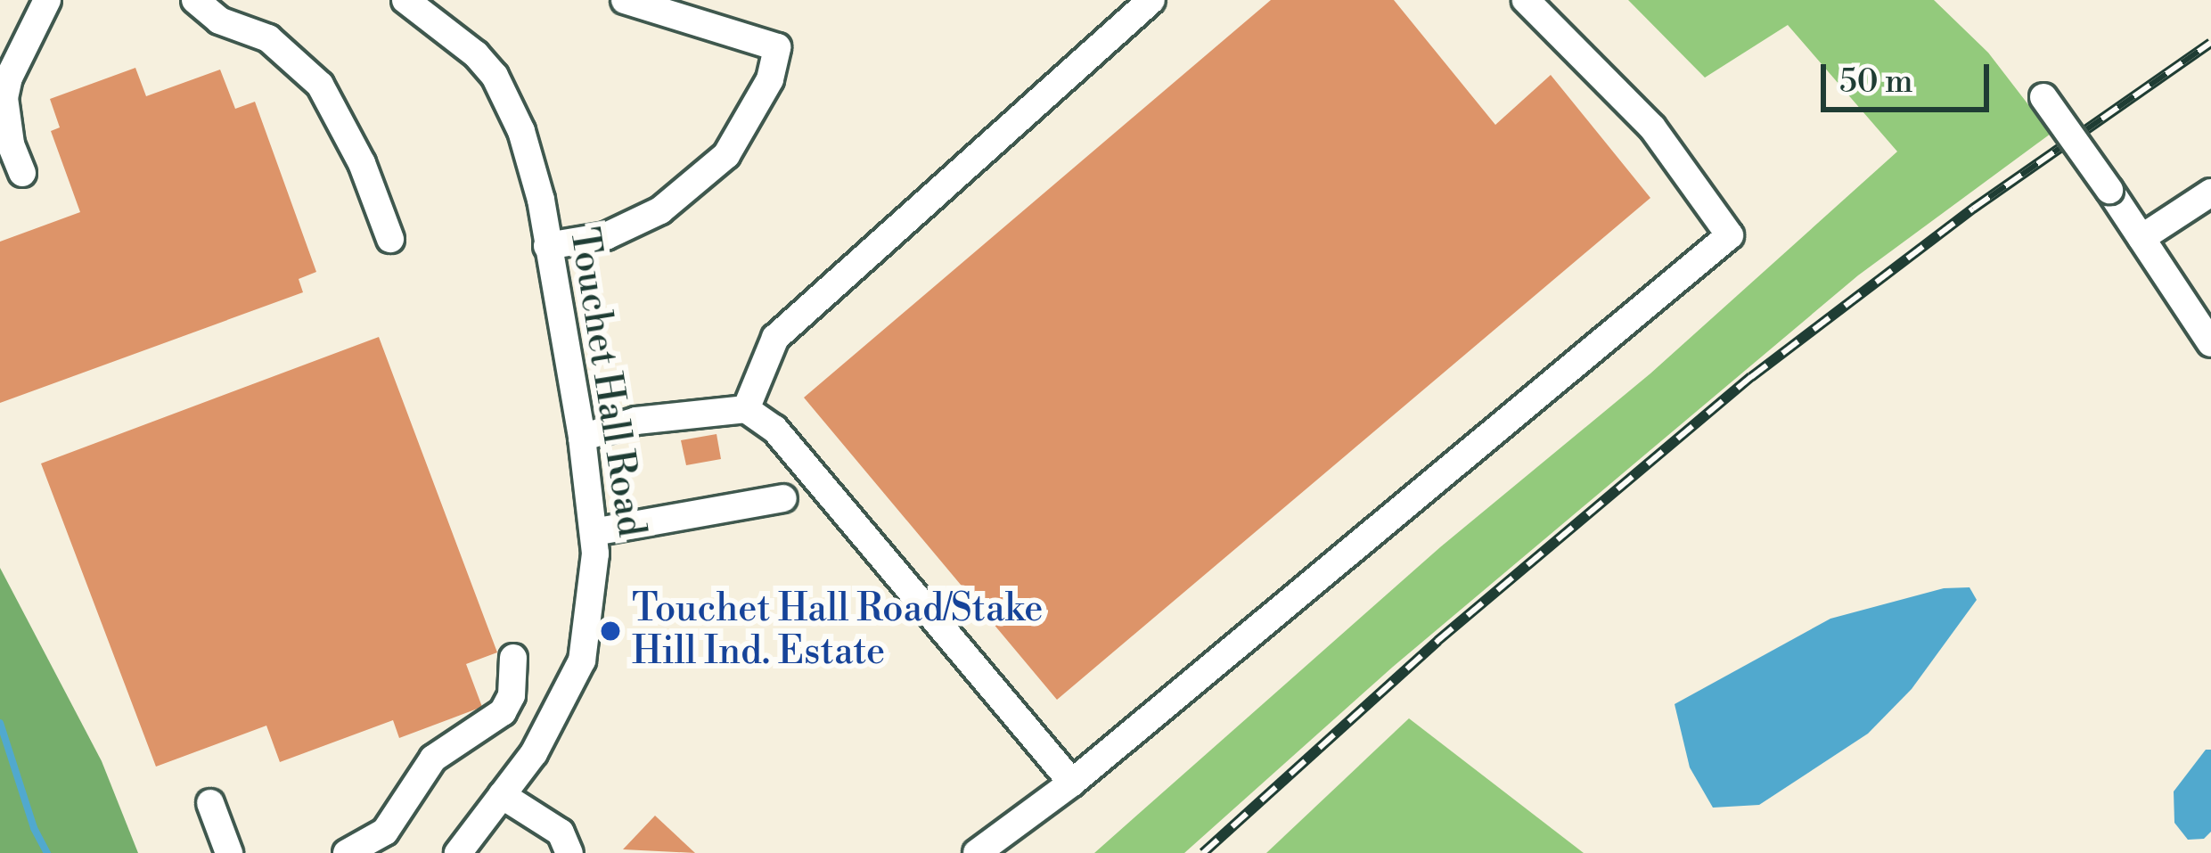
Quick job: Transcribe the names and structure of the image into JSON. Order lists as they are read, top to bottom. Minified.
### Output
{"streets":{"street":["Touchet Hall Road"]},"places":["Touchet Hall Road/Stake Hill Ind. Estate"],"scale_bar":"50 m"}
